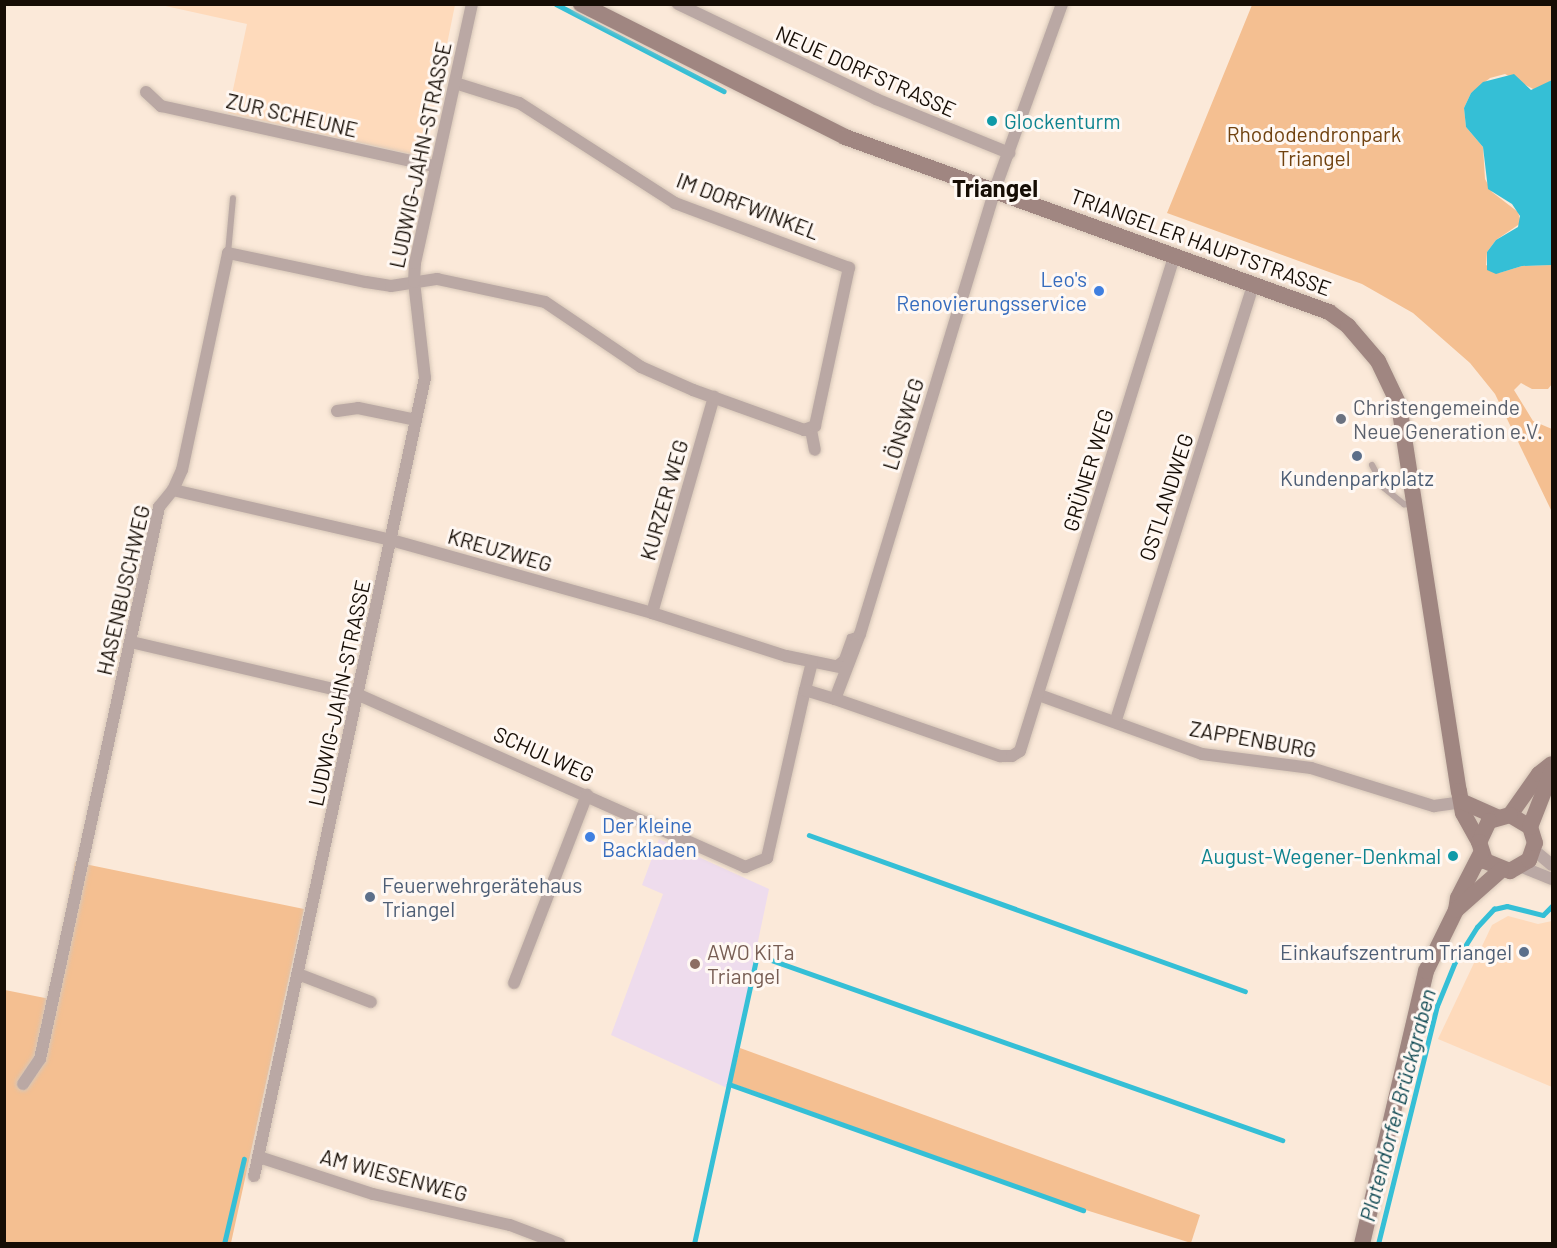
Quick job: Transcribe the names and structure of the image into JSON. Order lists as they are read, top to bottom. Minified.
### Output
{"streets":{"street":["NEUE DORFSTRASSE","ZUR SCHEUNE","LUDWIG-JAHN-STRASSE","IM DORFWINKEL","TRIANGELER HAUPTSTRASSE","LÖNSWEG","GRÜNER WEG","OSTLANDWEG","KURZER WEG","KREUZWEG","HASENBUSCHWEG","ZAPPENBURG","SCHULWEG","AM WIESENWEG"]},"crossings":[["NEUE DORFSTRASSE","LÖNSWEG"],["ZUR SCHEUNE","LUDWIG-JAHN-STRASSE"],["LUDWIG-JAHN-STRASSE","IM DORFWINKEL"],["LUDWIG-JAHN-STRASSE","KREUZWEG"],["LUDWIG-JAHN-STRASSE","SCHULWEG"],["LUDWIG-JAHN-STRASSE","AM WIESENWEG"],["TRIANGELER HAUPTSTRASSE","LÖNSWEG"],["TRIANGELER HAUPTSTRASSE","GRÜNER WEG"],["TRIANGELER HAUPTSTRASSE","OSTLANDWEG"],["TRIANGELER HAUPTSTRASSE","ZAPPENBURG"],["LÖNSWEG","KREUZWEG"],["GRÜNER WEG","ZAPPENBURG"],["OSTLANDWEG","ZAPPENBURG"],["KURZER WEG","KREUZWEG"],["KREUZWEG","HASENBUSCHWEG"],["KREUZWEG","SCHULWEG"],["HASENBUSCHWEG","SCHULWEG"]],"districts":["Triangel"],"water":["Platendorfer Brückgraben"],"parks":["Rhododendronpark Triangel"],"places":["Glockenturm","Leo's Renovierungsservice","Christengemeinde Neue Generation e.V.","Kundenparkplatz","Der kleine Backladen","August-Wegener-Denkmal","Feuerwehrgerätehaus Triangel","Einkaufszentrum Triangel","AWO KiTa Triangel"]}
